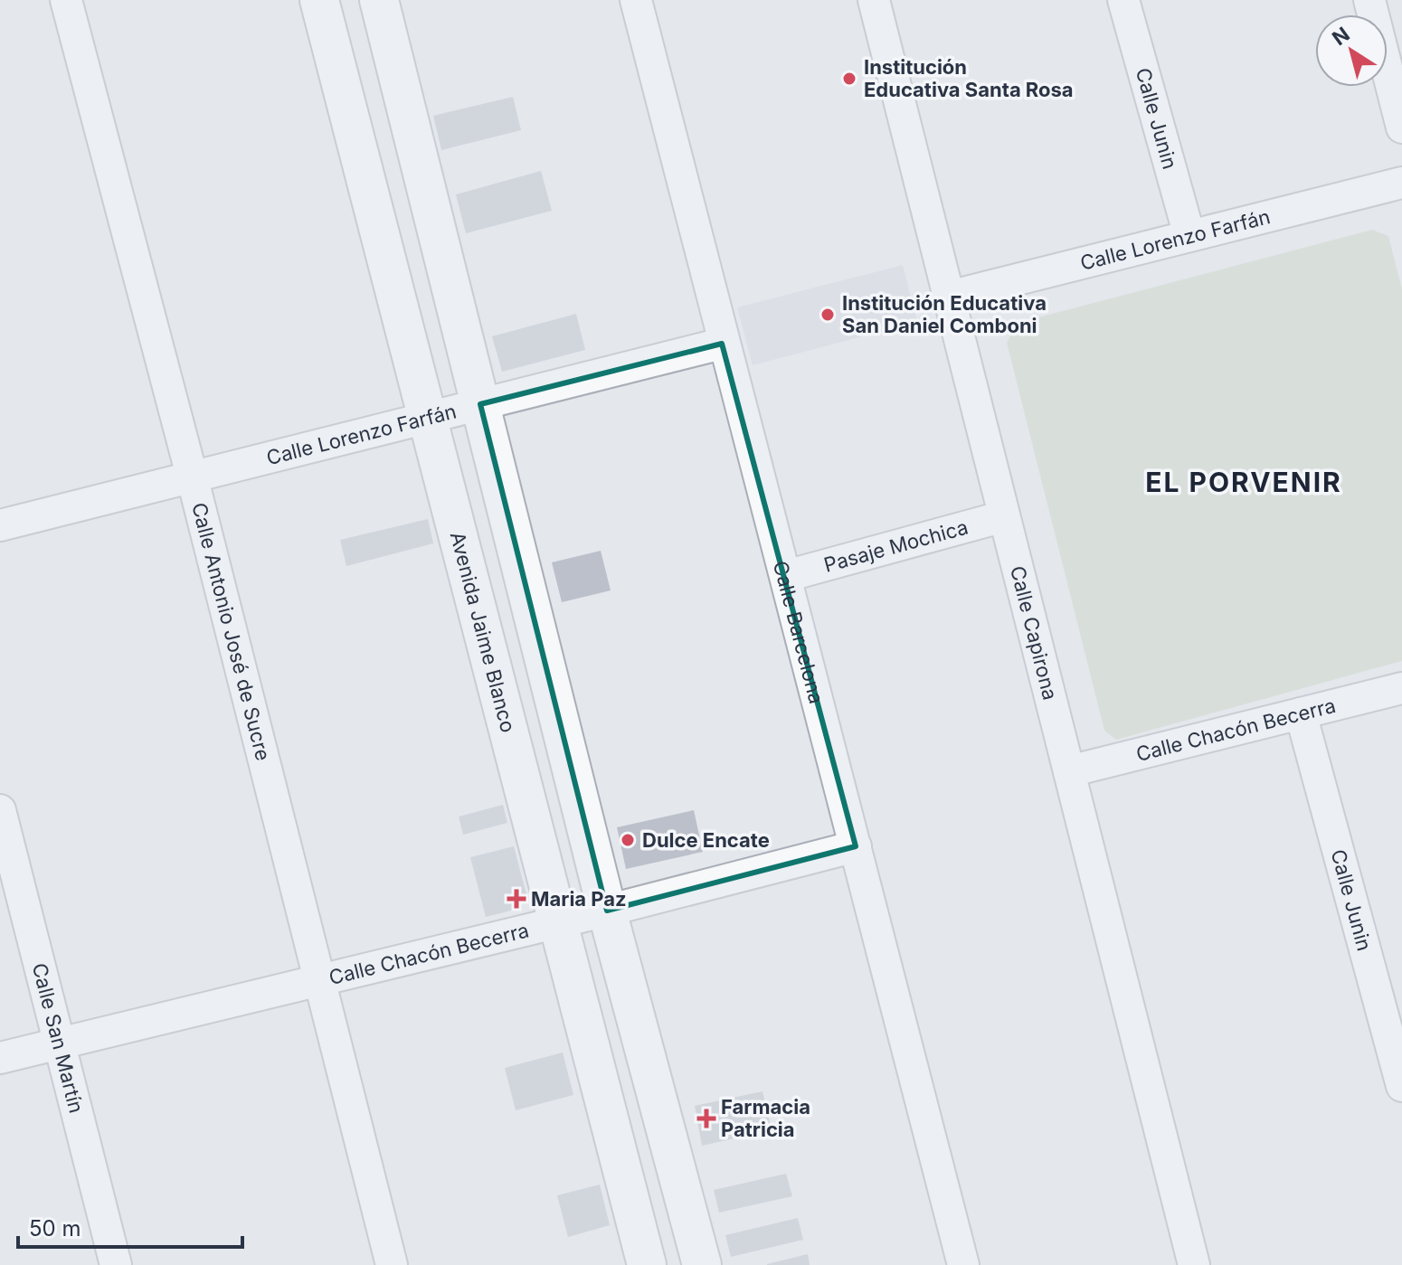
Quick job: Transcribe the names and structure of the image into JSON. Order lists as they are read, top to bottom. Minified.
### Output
{"streets":{"street":["Calle Junin","Calle Lorenzo Farfán","Pasaje Mochica","Calle Antonio José de Sucre","Avenida Jaime Blanco","Calle Barcelona","Calle Capirona","Calle Chacón Becerra","Calle San Martín"]},"crossings":[["Calle Junin","Calle Lorenzo Farfán"],["Calle Junin","Calle Chacón Becerra"],["Calle Lorenzo Farfán","Calle Antonio José de Sucre"],["Calle Lorenzo Farfán","Avenida Jaime Blanco"],["Calle Lorenzo Farfán","Calle Barcelona"],["Calle Lorenzo Farfán","Calle Capirona"],["Pasaje Mochica","Calle Barcelona"],["Pasaje Mochica","Calle Capirona"],["Calle Antonio José de Sucre","Calle Chacón Becerra"],["Avenida Jaime Blanco","Calle Chacón Becerra"],["Calle Barcelona","Calle Chacón Becerra"],["Calle Capirona","Calle Chacón Becerra"],["Calle Chacón Becerra","Calle San Martín"]],"districts":["EL PORVENIR"],"places":{"other":["Institución Educativa Santa Rosa","Institución Educativa San Daniel Comboni","Dulce Encate"],"health":["Maria Paz","Farmacia Patricia"]},"scale_bar":"50 m","north":"top left"}
